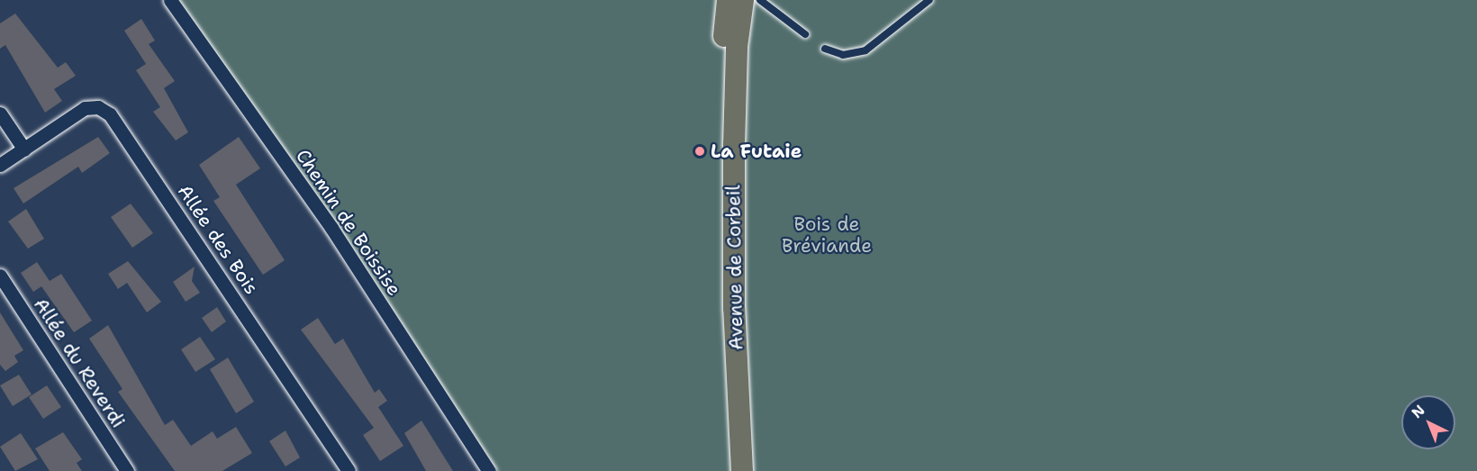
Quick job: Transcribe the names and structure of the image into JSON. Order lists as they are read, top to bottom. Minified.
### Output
{"streets":{"main road":["Avenue de Corbeil"],"street":["Chemin de Boissise","Allée des Bois","Allée du Reverdi"]},"parks":["Bois de Bréviande"],"places":["La Futaie"],"north":"top left"}
